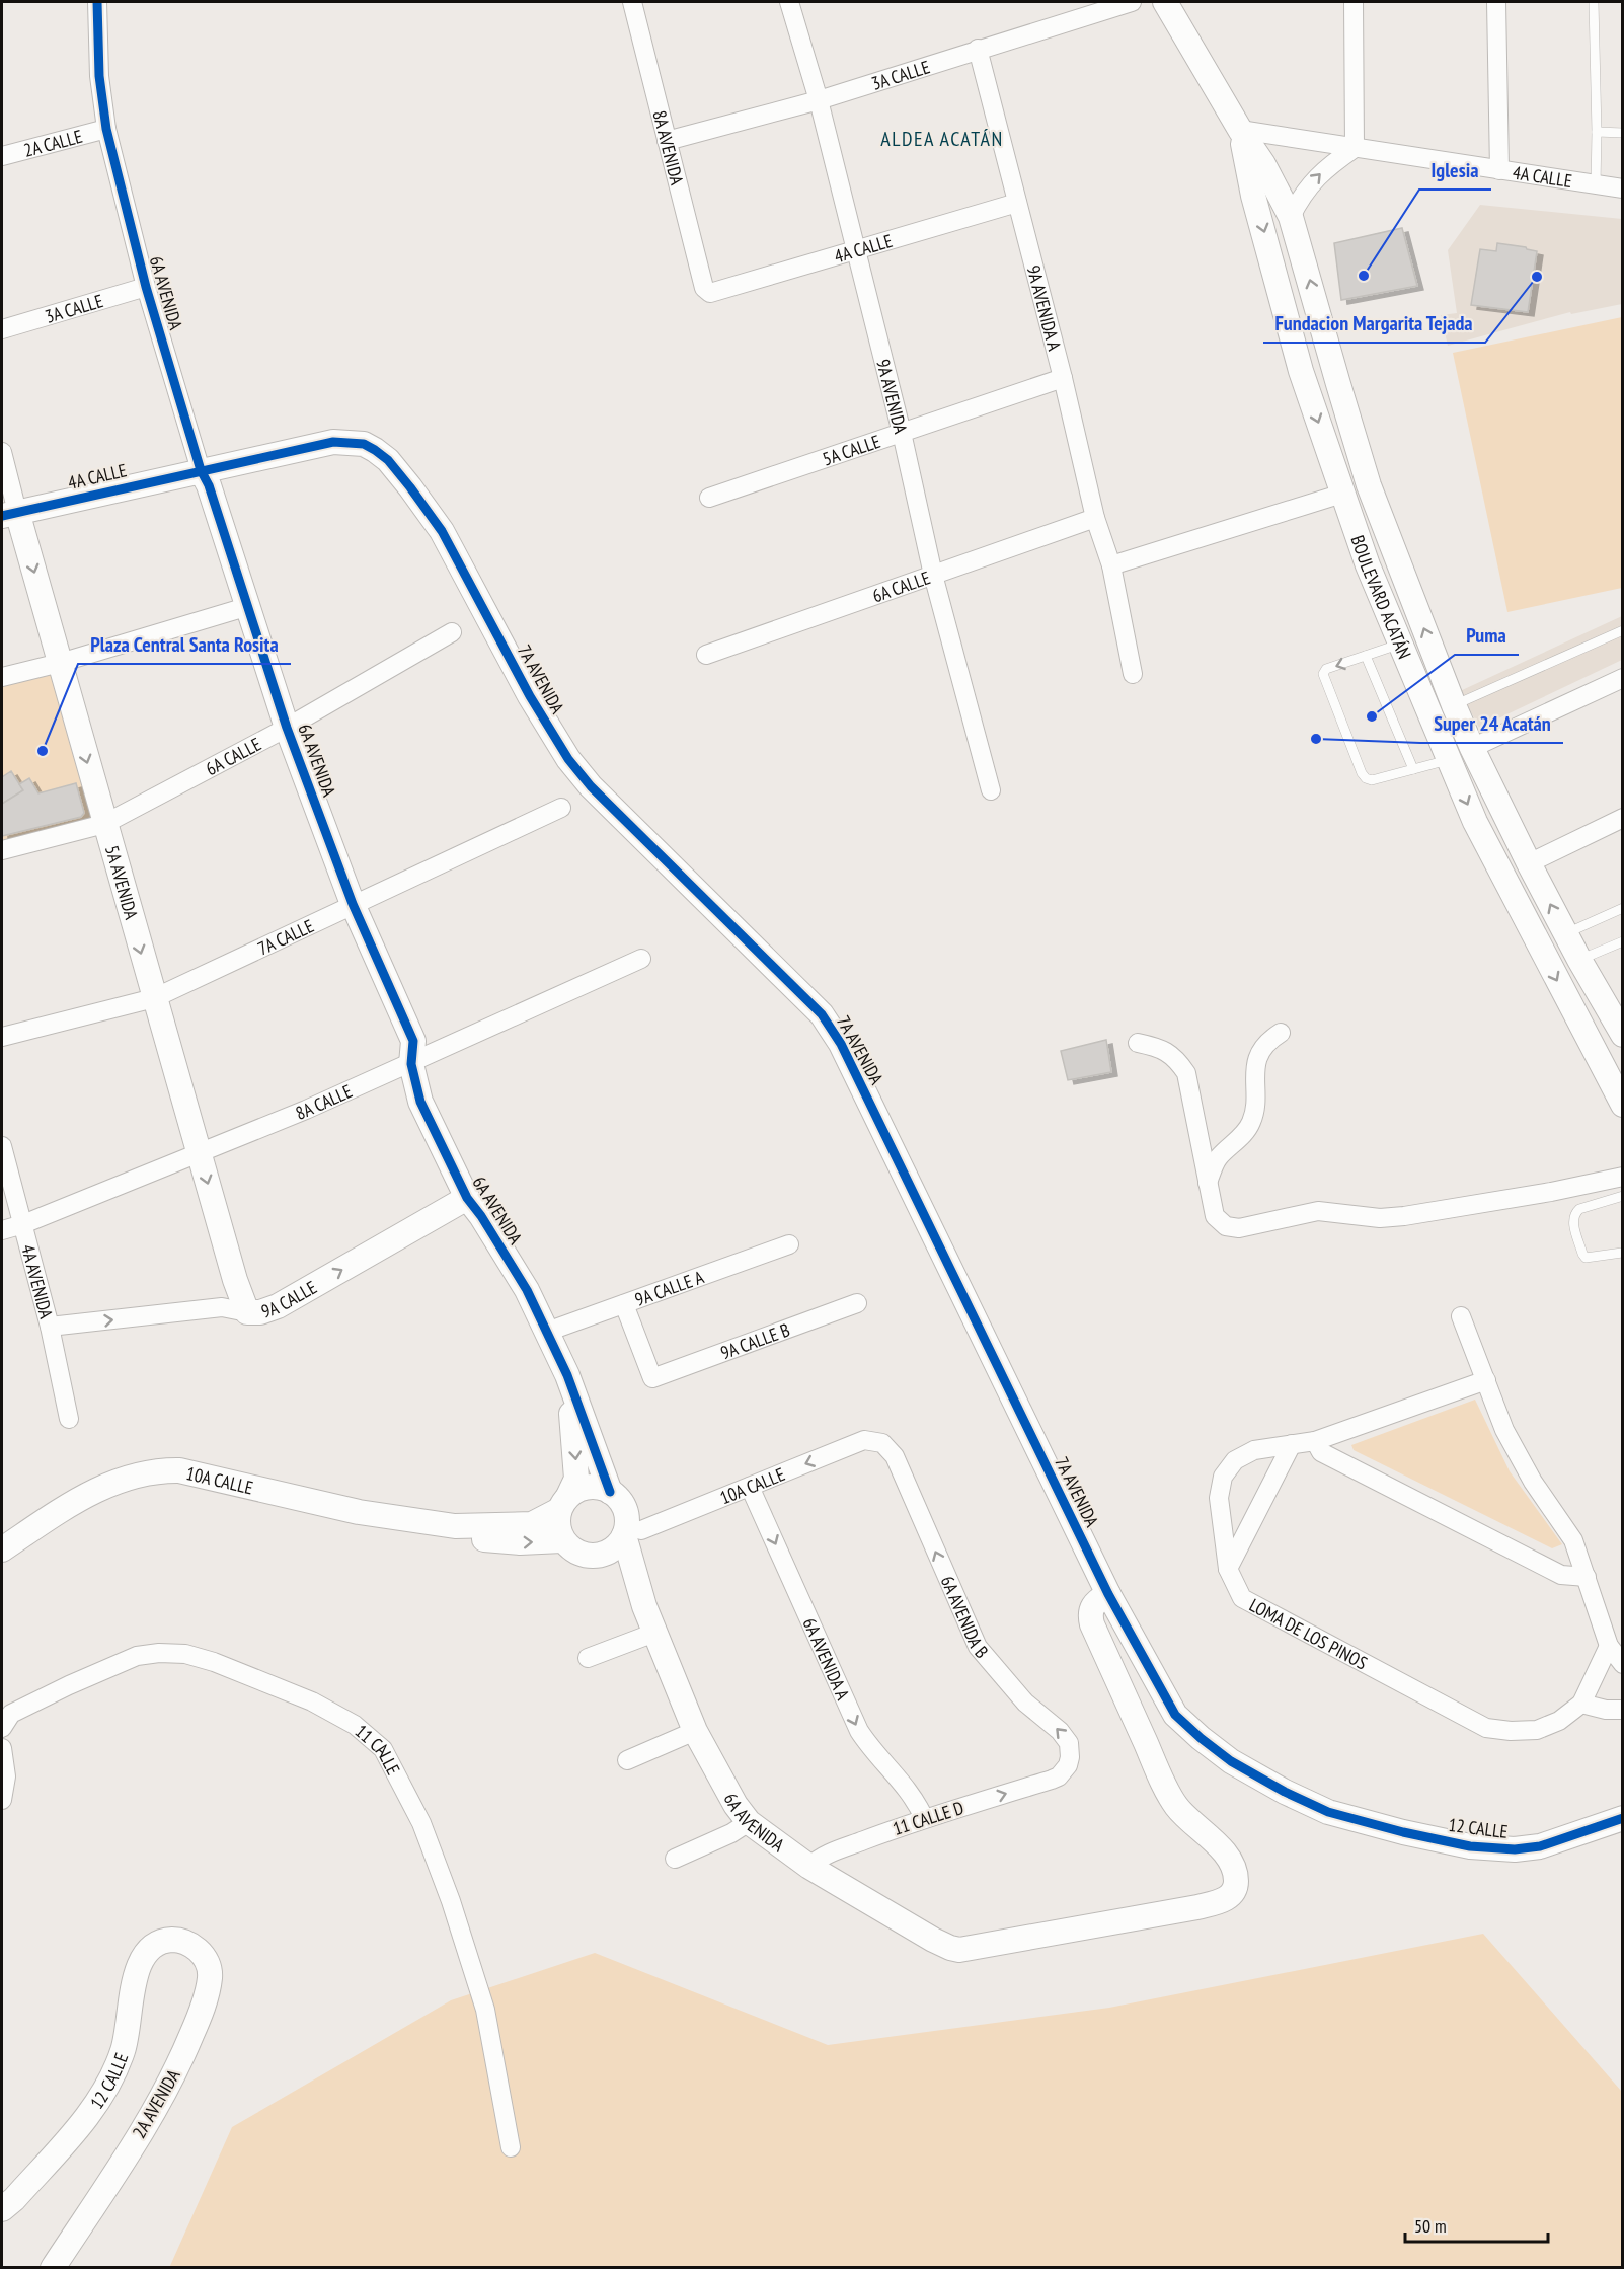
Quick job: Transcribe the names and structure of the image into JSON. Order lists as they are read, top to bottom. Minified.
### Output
{"streets":{"street":["3A CALLE","2A CALLE","8A AVENIDA","4A CALLE","6A AVENIDA","9A AVENIDA A","9A AVENIDA","5A CALLE","6A CALLE","BOULEVARD ACATÁN","7A AVENIDA","5A AVENIDA","7A CALLE","8A CALLE","4A AVENIDA","9A CALLE A","9A CALLE","9A CALLE B","10A CALLE","6A AVENIDA B","LOMA DE LOS PINOS","6A AVENIDA A","11 CALLE","11 CALLE D","12 CALLE","2A AVENIDA"]},"crossings":[["3A CALLE","8A AVENIDA"],["3A CALLE","6A AVENIDA"],["3A CALLE","9A AVENIDA A"],["3A CALLE","9A AVENIDA"],["2A CALLE","6A AVENIDA"],["8A AVENIDA","4A CALLE"],["4A CALLE","6A AVENIDA"],["4A CALLE","9A AVENIDA A"],["4A CALLE","9A AVENIDA"],["4A CALLE","BOULEVARD ACATÁN"],["4A CALLE","7A AVENIDA"],["4A CALLE","5A AVENIDA"],["6A AVENIDA","6A CALLE"],["6A AVENIDA","7A AVENIDA"],["6A AVENIDA","7A CALLE"],["6A AVENIDA","8A CALLE"],["6A AVENIDA","9A CALLE A"],["6A AVENIDA","9A CALLE"],["6A AVENIDA","10A CALLE"],["6A AVENIDA","11 CALLE D"],["9A AVENIDA A","5A CALLE"],["9A AVENIDA A","6A CALLE"],["9A AVENIDA","5A CALLE"],["9A AVENIDA","6A CALLE"],["6A CALLE","5A AVENIDA"],["7A AVENIDA","12 CALLE"],["5A AVENIDA","7A CALLE"],["5A AVENIDA","8A CALLE"],["5A AVENIDA","9A CALLE"],["8A CALLE","4A AVENIDA"],["4A AVENIDA","9A CALLE"],["9A CALLE A","9A CALLE B"],["10A CALLE","6A AVENIDA B"],["10A CALLE","6A AVENIDA A"],["6A AVENIDA B","11 CALLE D"],["6A AVENIDA A","11 CALLE D"],["12 CALLE","2A AVENIDA"]],"one_way":["5A AVENIDA","9A CALLE","6A AVENIDA B","6A AVENIDA A","11 CALLE D"],"districts":["ALDEA ACATÁN"],"places":["Iglesia","Fundacion Margarita Tejada","Puma","Super 24 Acatán","Plaza Central Santa Rosita"],"scale_bar":"50 m"}
